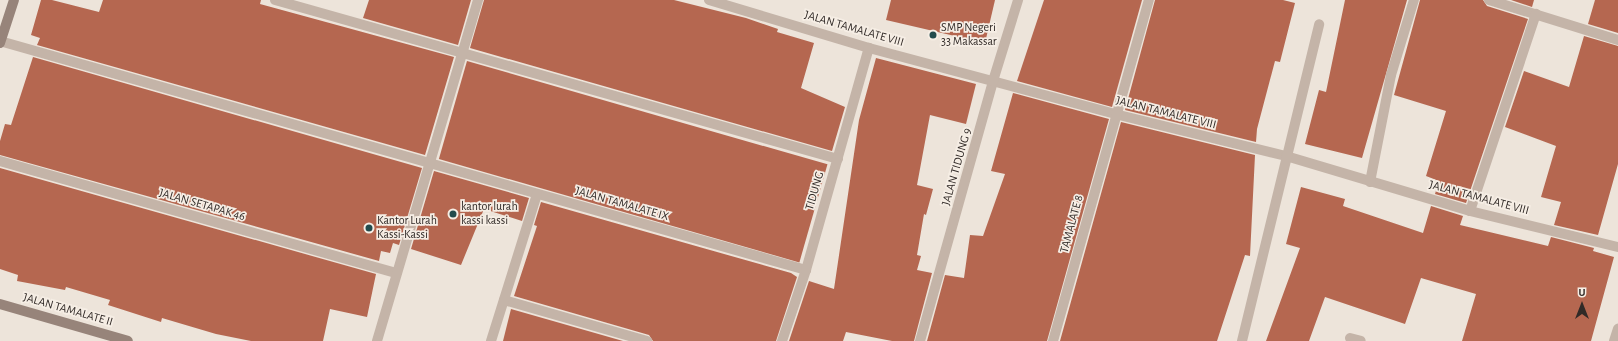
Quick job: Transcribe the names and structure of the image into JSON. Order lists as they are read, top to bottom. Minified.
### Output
{"streets":{"street":["JALAN TAMALATE VIII","JALAN TIDUNG 9","TIDUNG","JALAN TAMALATE IX","JALAN SETAPAK 46","TAMALATE 8","JALAN TAMALATE II"]},"crossings":[["JALAN TAMALATE VIII","JALAN TIDUNG 9"],["JALAN TAMALATE VIII","TIDUNG"],["JALAN TAMALATE VIII","TAMALATE 8"],["TIDUNG","JALAN TAMALATE IX"]],"places":["SMP Negeri 33 Makassar","kantor lurah kassi kassi","Kantor Lurah Kassi-Kassi"],"north":"top"}
